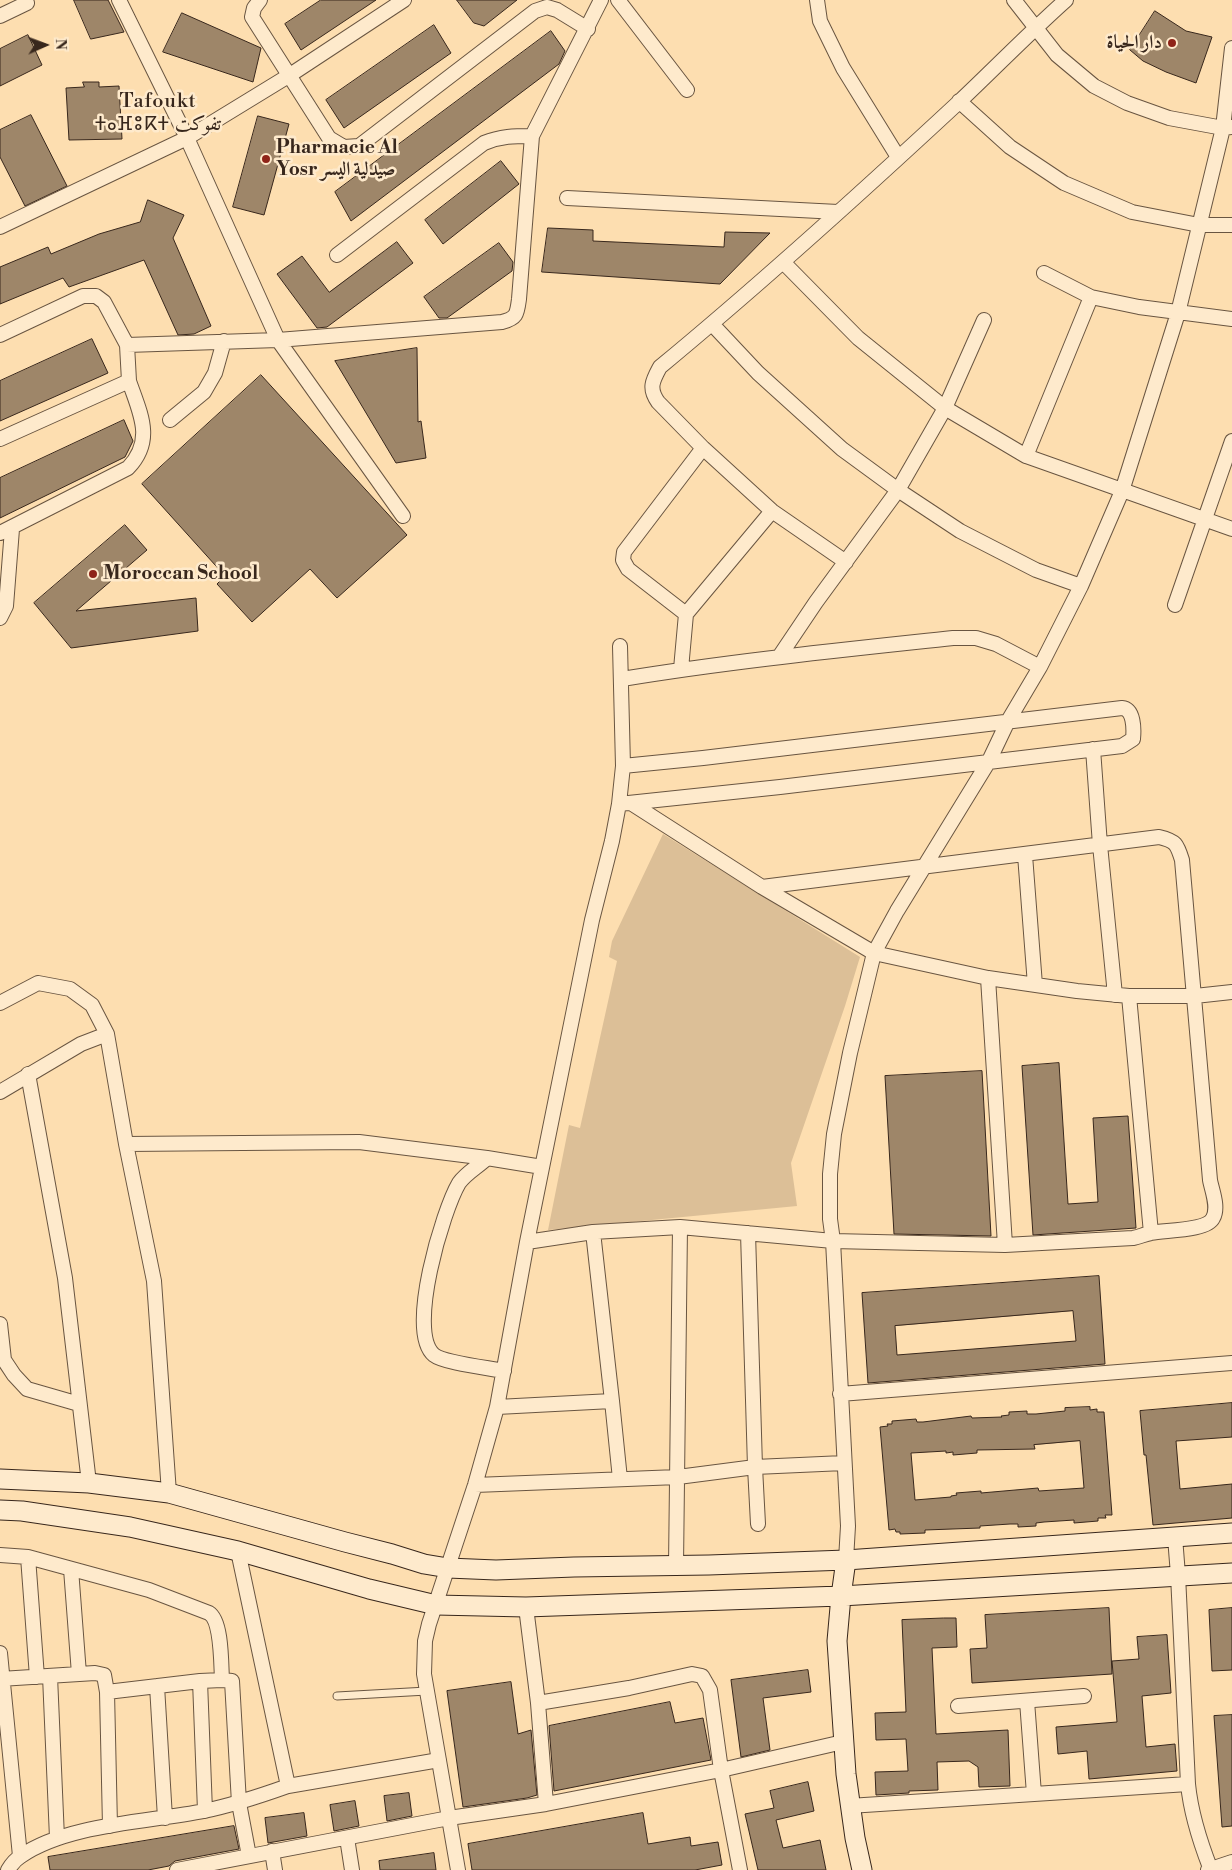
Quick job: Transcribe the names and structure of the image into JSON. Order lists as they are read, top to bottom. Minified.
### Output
{"districts":["Tafoukt ⵜⴰⴼⵓⴽⵜ تفوكت"],"places":["دار الحياة","Pharmacie Al Yosr صيدلية اليسر","Moroccan School"],"north":"right"}
